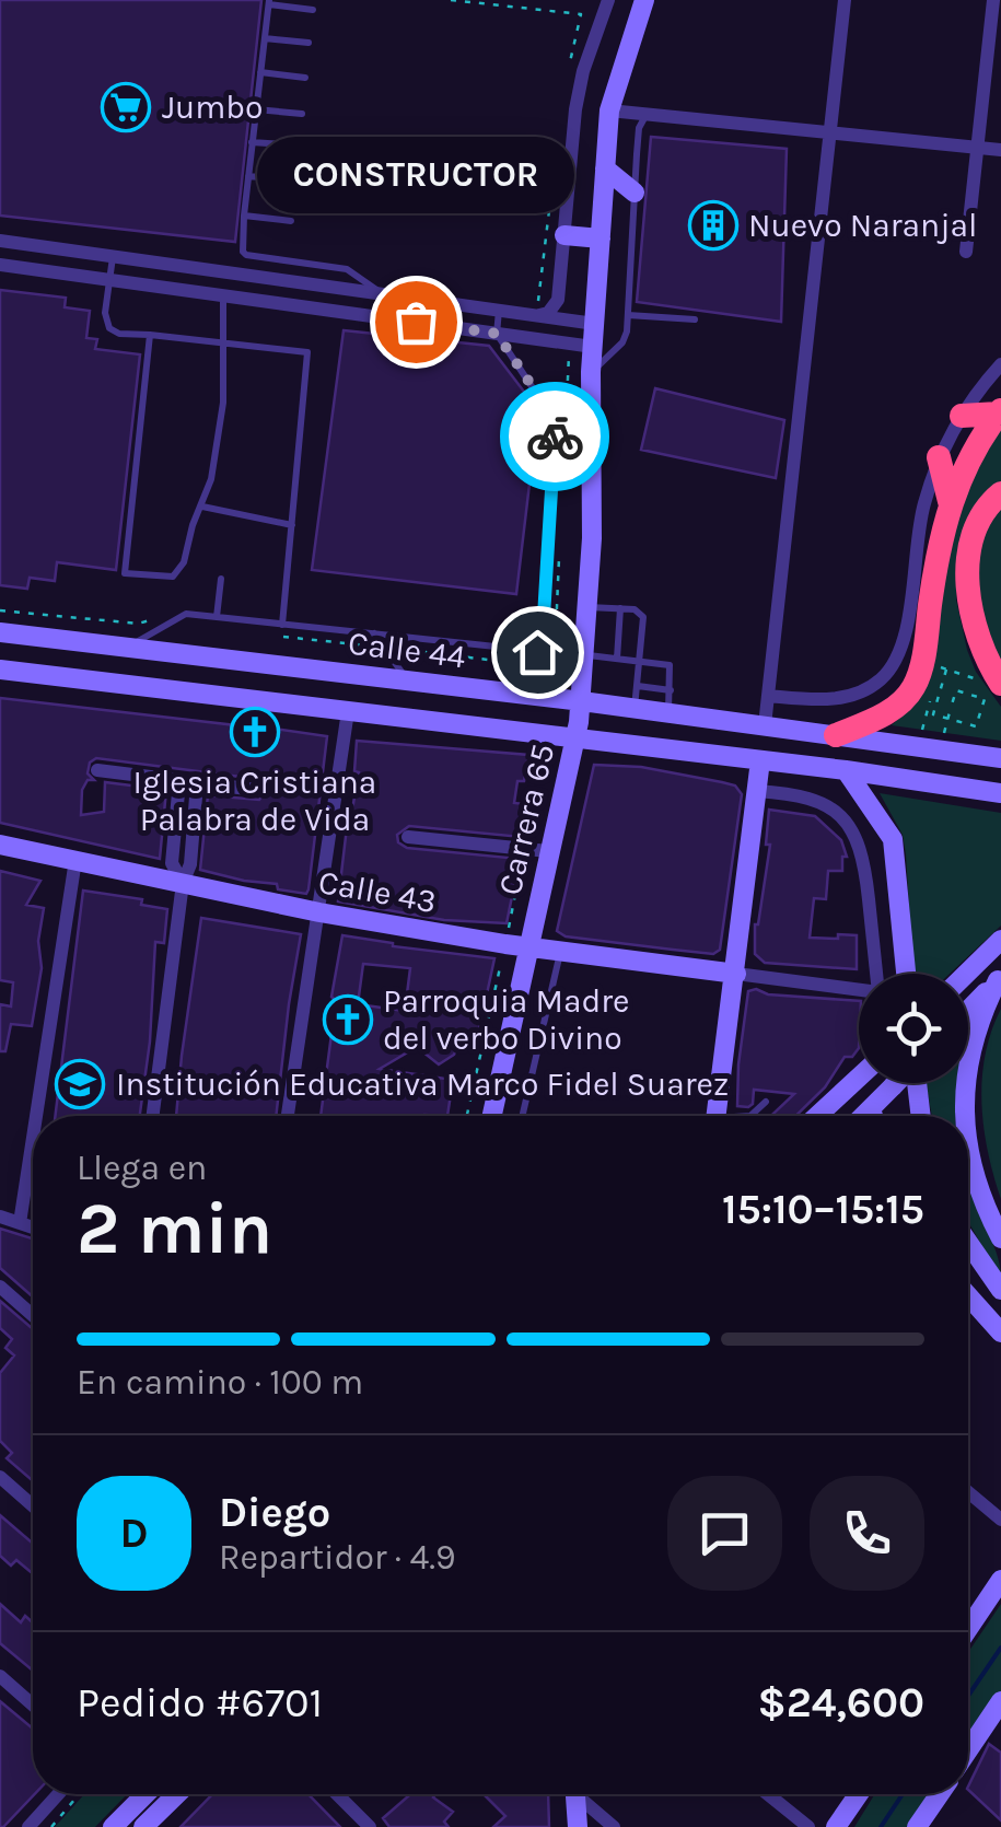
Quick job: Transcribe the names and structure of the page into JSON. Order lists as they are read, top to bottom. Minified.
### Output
{"streets":{"main road":["Calle 44","Carrera 65","Calle 43"]},"crossings":[["Calle 44","Carrera 65"],["Carrera 65","Calle 43"]],"places":{"supermarket":["Jumbo"],"building":["Nuevo Naranjal"],"other":["CONSTRUCTOR"],"church":["Iglesia Cristiana Palabra de Vida","Parroquia Madre del verbo Divino"],"school or university":["Institución Educativa Marco Fidel Suarez"]},"page":{"bubble":"CONSTRUCTOR","heading":["2 min","Llega en","15:10–15:15"],"panel":["Diego","Repartidor · 4.9","Pedido #6701","$24,600"],"bar":"En camino · 100 m","round":"D"}}
